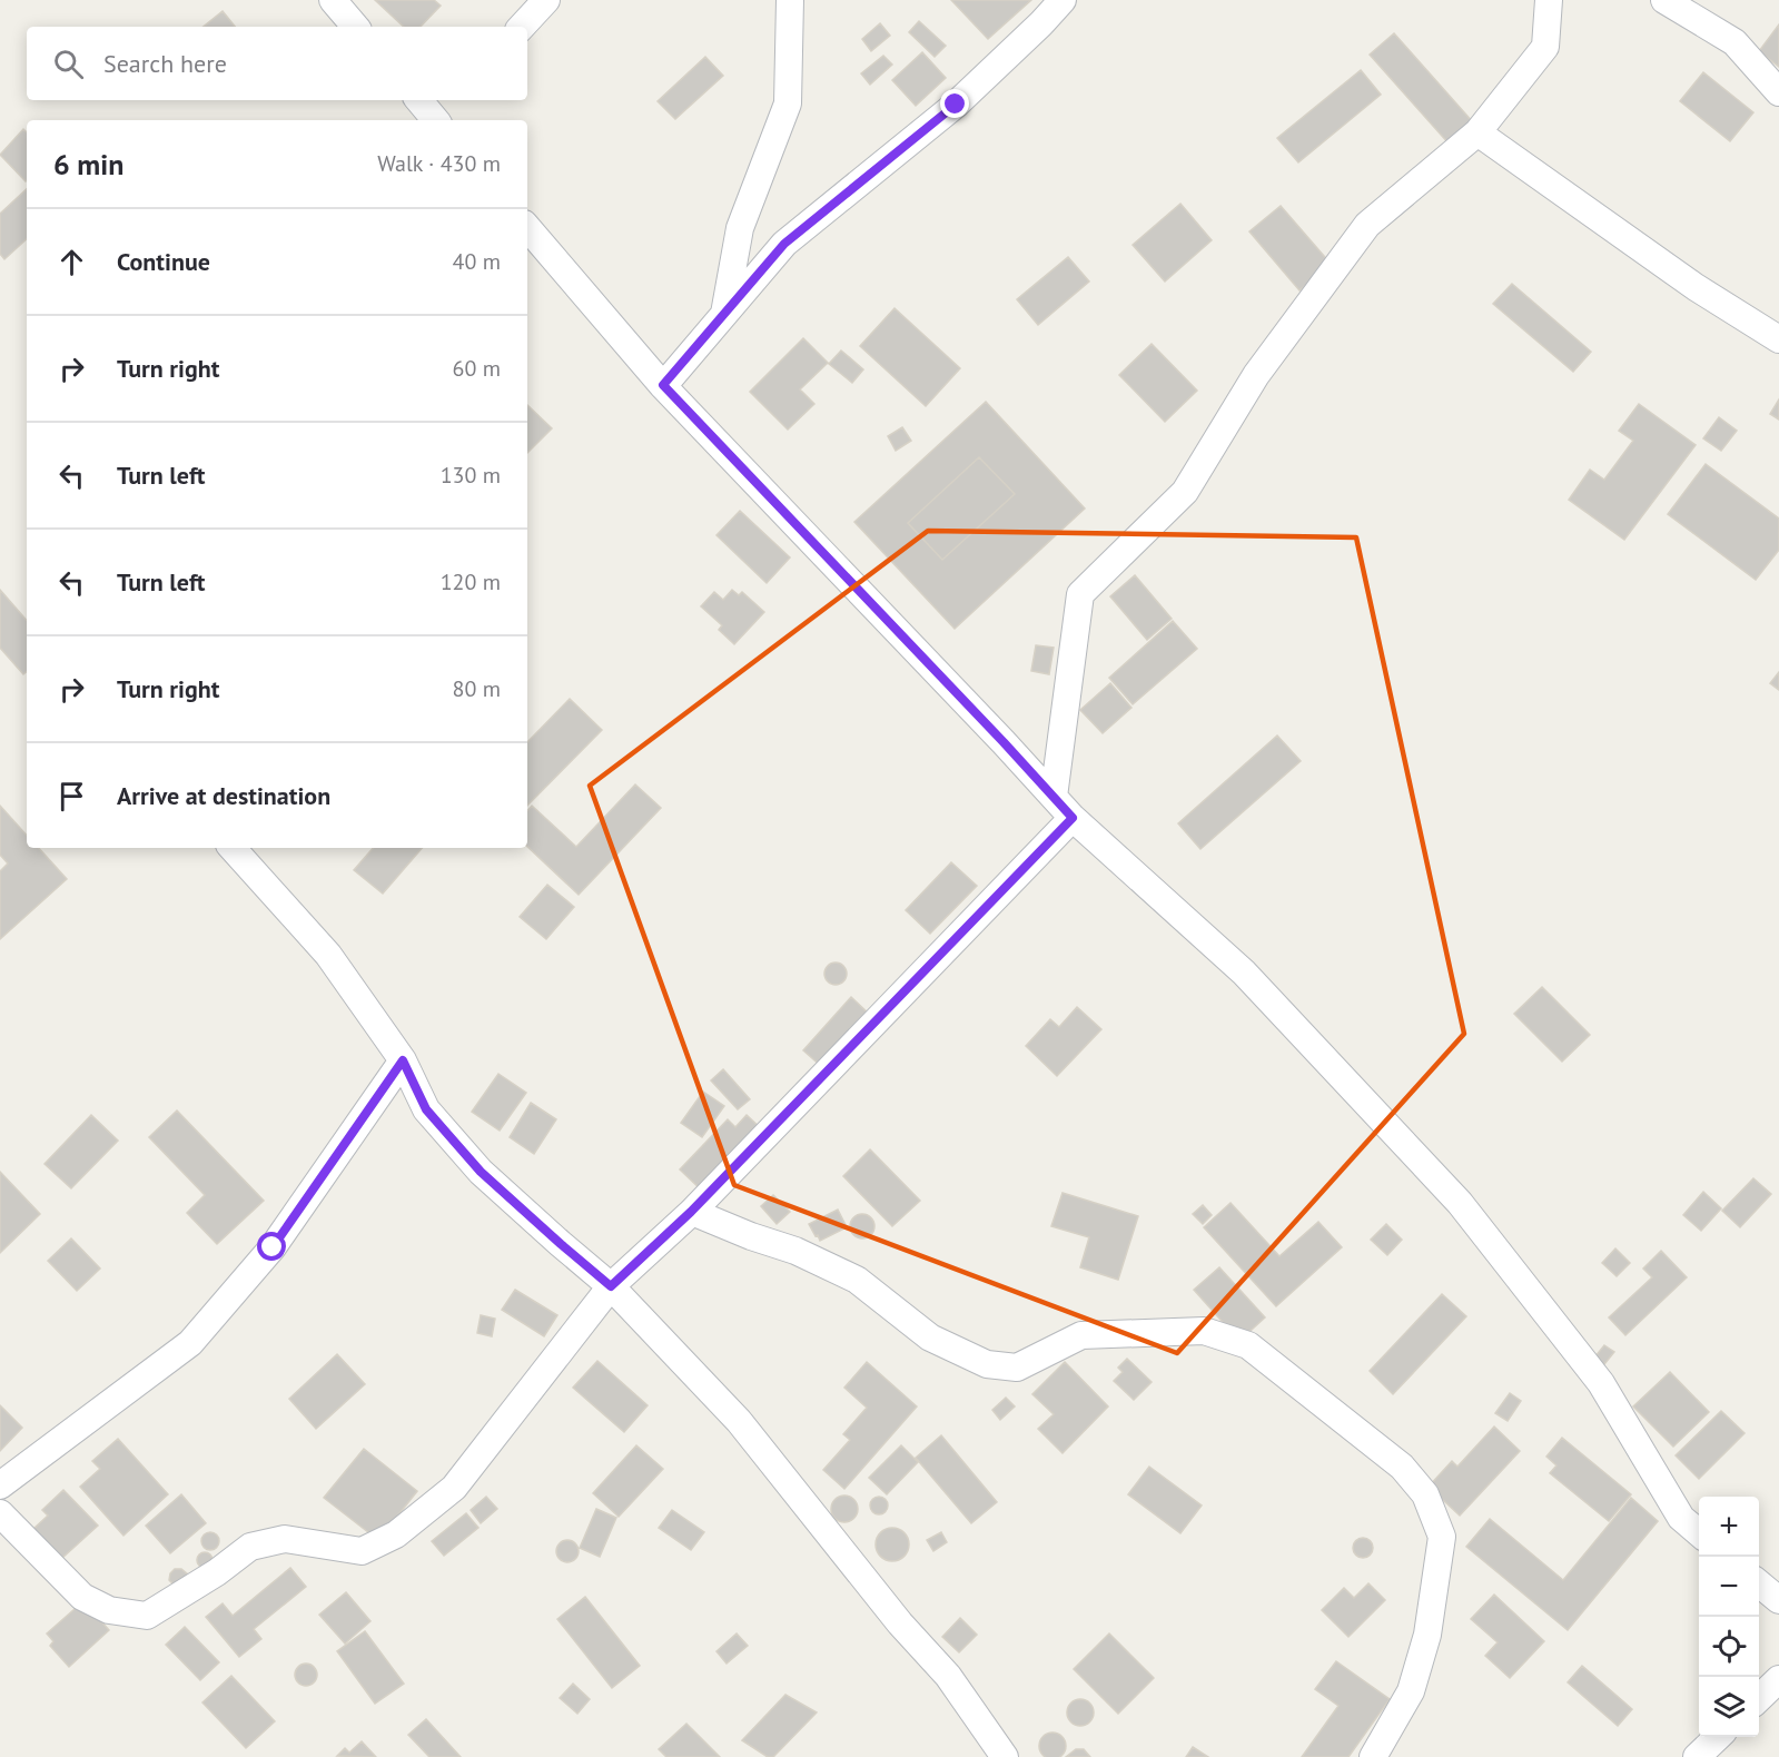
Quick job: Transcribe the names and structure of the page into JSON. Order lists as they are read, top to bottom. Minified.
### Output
{"page":{"search":"Search here","heading":["6 min","Walk · 430 m"],"list":[["Continue","40 m"],["Turn right","60 m"],["Turn left","130 m"],["Turn left","120 m"],["Turn right","80 m"],"Arrive at destination"],"map_buttons":["+","−"]}}
